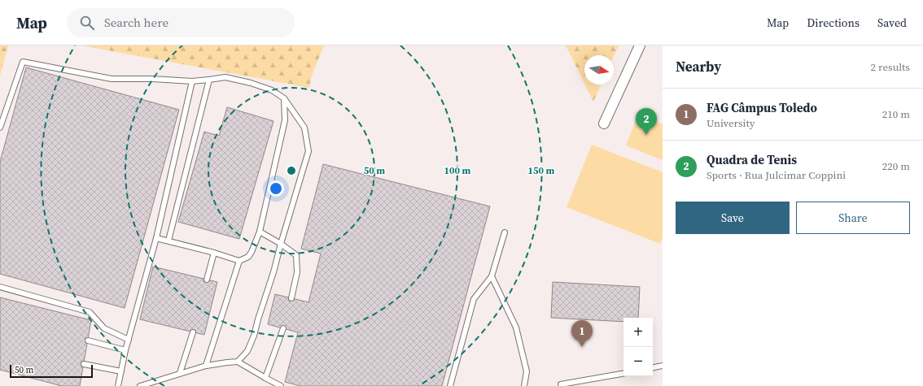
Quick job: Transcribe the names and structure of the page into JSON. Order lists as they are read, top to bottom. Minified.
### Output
{"scale_bar":"50 m","north":"right","page":{"header":"Map","search":"Search here","nav":["Map","Directions","Saved"],"heading":["Nearby","2 results"],"list":[{"mark":"1","name":"FAG Câmpus Toledo","note":"University","value":"210 m"},{"mark":"2","name":"Quadra de Tenis","note":"Sports · Rua Julcimar Coppini","value":"220 m"}],"pins":["2","1"],"buttons":["Save","Share"],"map_buttons":["+","−"],"scale":"50 m"},"rings":["50 m","100 m","150 m"]}
